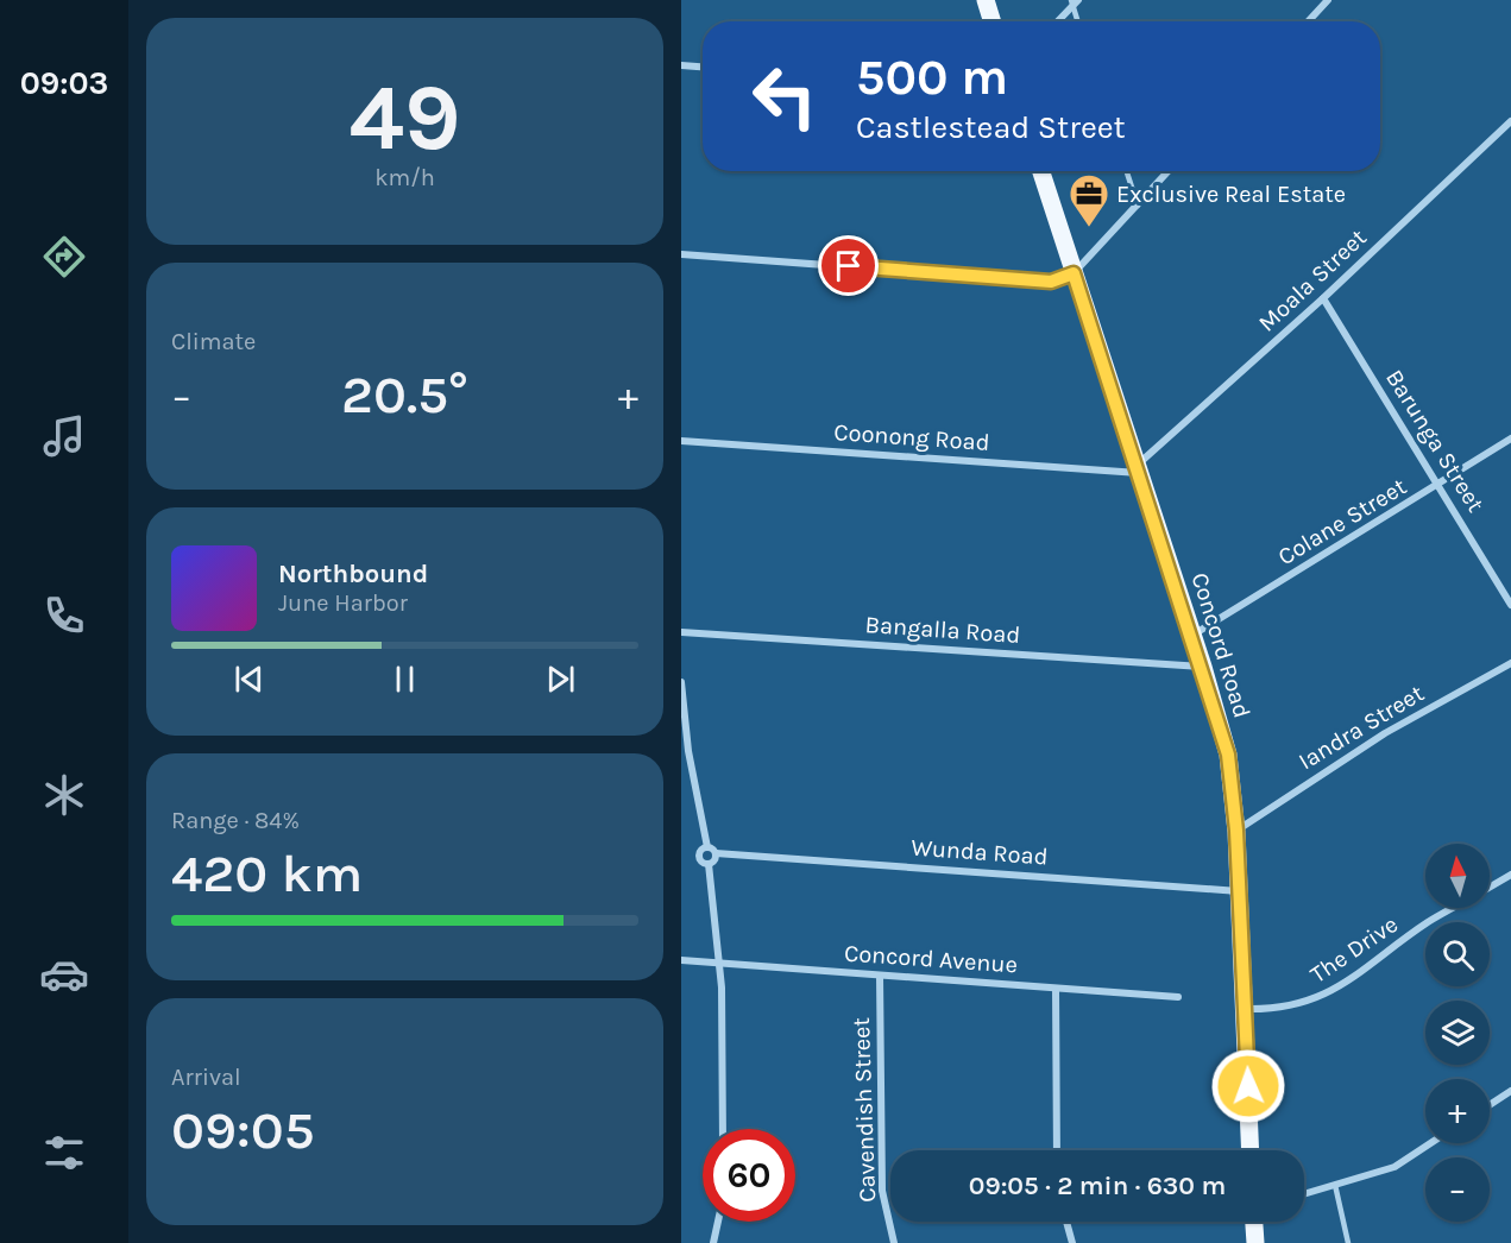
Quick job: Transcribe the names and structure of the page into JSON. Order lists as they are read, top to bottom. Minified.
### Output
{"streets":{"main road":["Concord Road"],"street":["Moala Street","Coonong Road","Barunga Street","Colane Street","Bangalla Road","Iandra Street","Wunda Road","The Drive","Concord Avenue","Cavendish Street"]},"crossings":[["Moala Street","Coonong Road"],["Moala Street","Barunga Street"],["Moala Street","Concord Road"],["Coonong Road","Concord Road"],["Barunga Street","Colane Street"],["Colane Street","Concord Road"],["Bangalla Road","Concord Road"],["Concord Road","Iandra Street"],["Concord Road","Wunda Road"],["Concord Road","The Drive"],["Concord Avenue","Cavendish Street"]],"places":{"office":["Exclusive Real Estate"]},"north":"top","page":{"tabs":"09:03","tile":[["49","km/h"],"Climate",["Range · 84%","420 km"],["Arrival","09:05"]],"turn":["500 m","Castlestead Street"],"heat":["−","20.5°","+"],"song":["Northbound","June Harbor"],"map_buttons":["+","−"],"limit":"60","trip":"09:05 · 2 min · 630 m"}}
